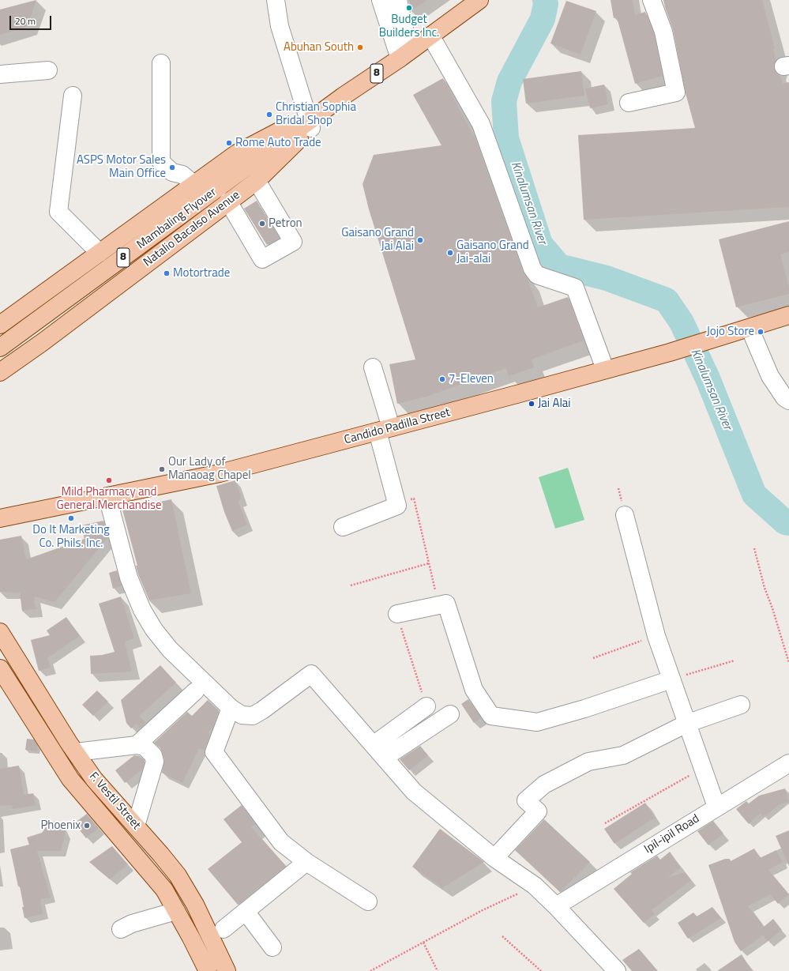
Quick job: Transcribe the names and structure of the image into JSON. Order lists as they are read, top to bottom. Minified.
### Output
{"streets":{"main road":["8","Mambaling Flyover","Natalio Bacalso Avenue","Candido Padilla Street","F. Vestil Street"],"street":["Ipil-ipil Road"]},"crossings":[["Mambaling Flyover","Natalio Bacalso Avenue"]],"water":["Kinalumsan River"],"places":["Budget Builders Inc.","Abuhan South","Christian Sophia Bridal Shop","Rome Auto Trade","ASPS Motor Sales Main Office","Petron","Gaisano Grand Jai Alai","Gaisano Grand Jai-alai","Motortrade","Jojo Store","7-Eleven","Jai Alai","Our Lady of Manaoag Chapel","Mild Pharmacy and General Merchandise","Do It Marketing Co. Phils. Inc.","Phoenix"],"scale_bar":"20 m"}
